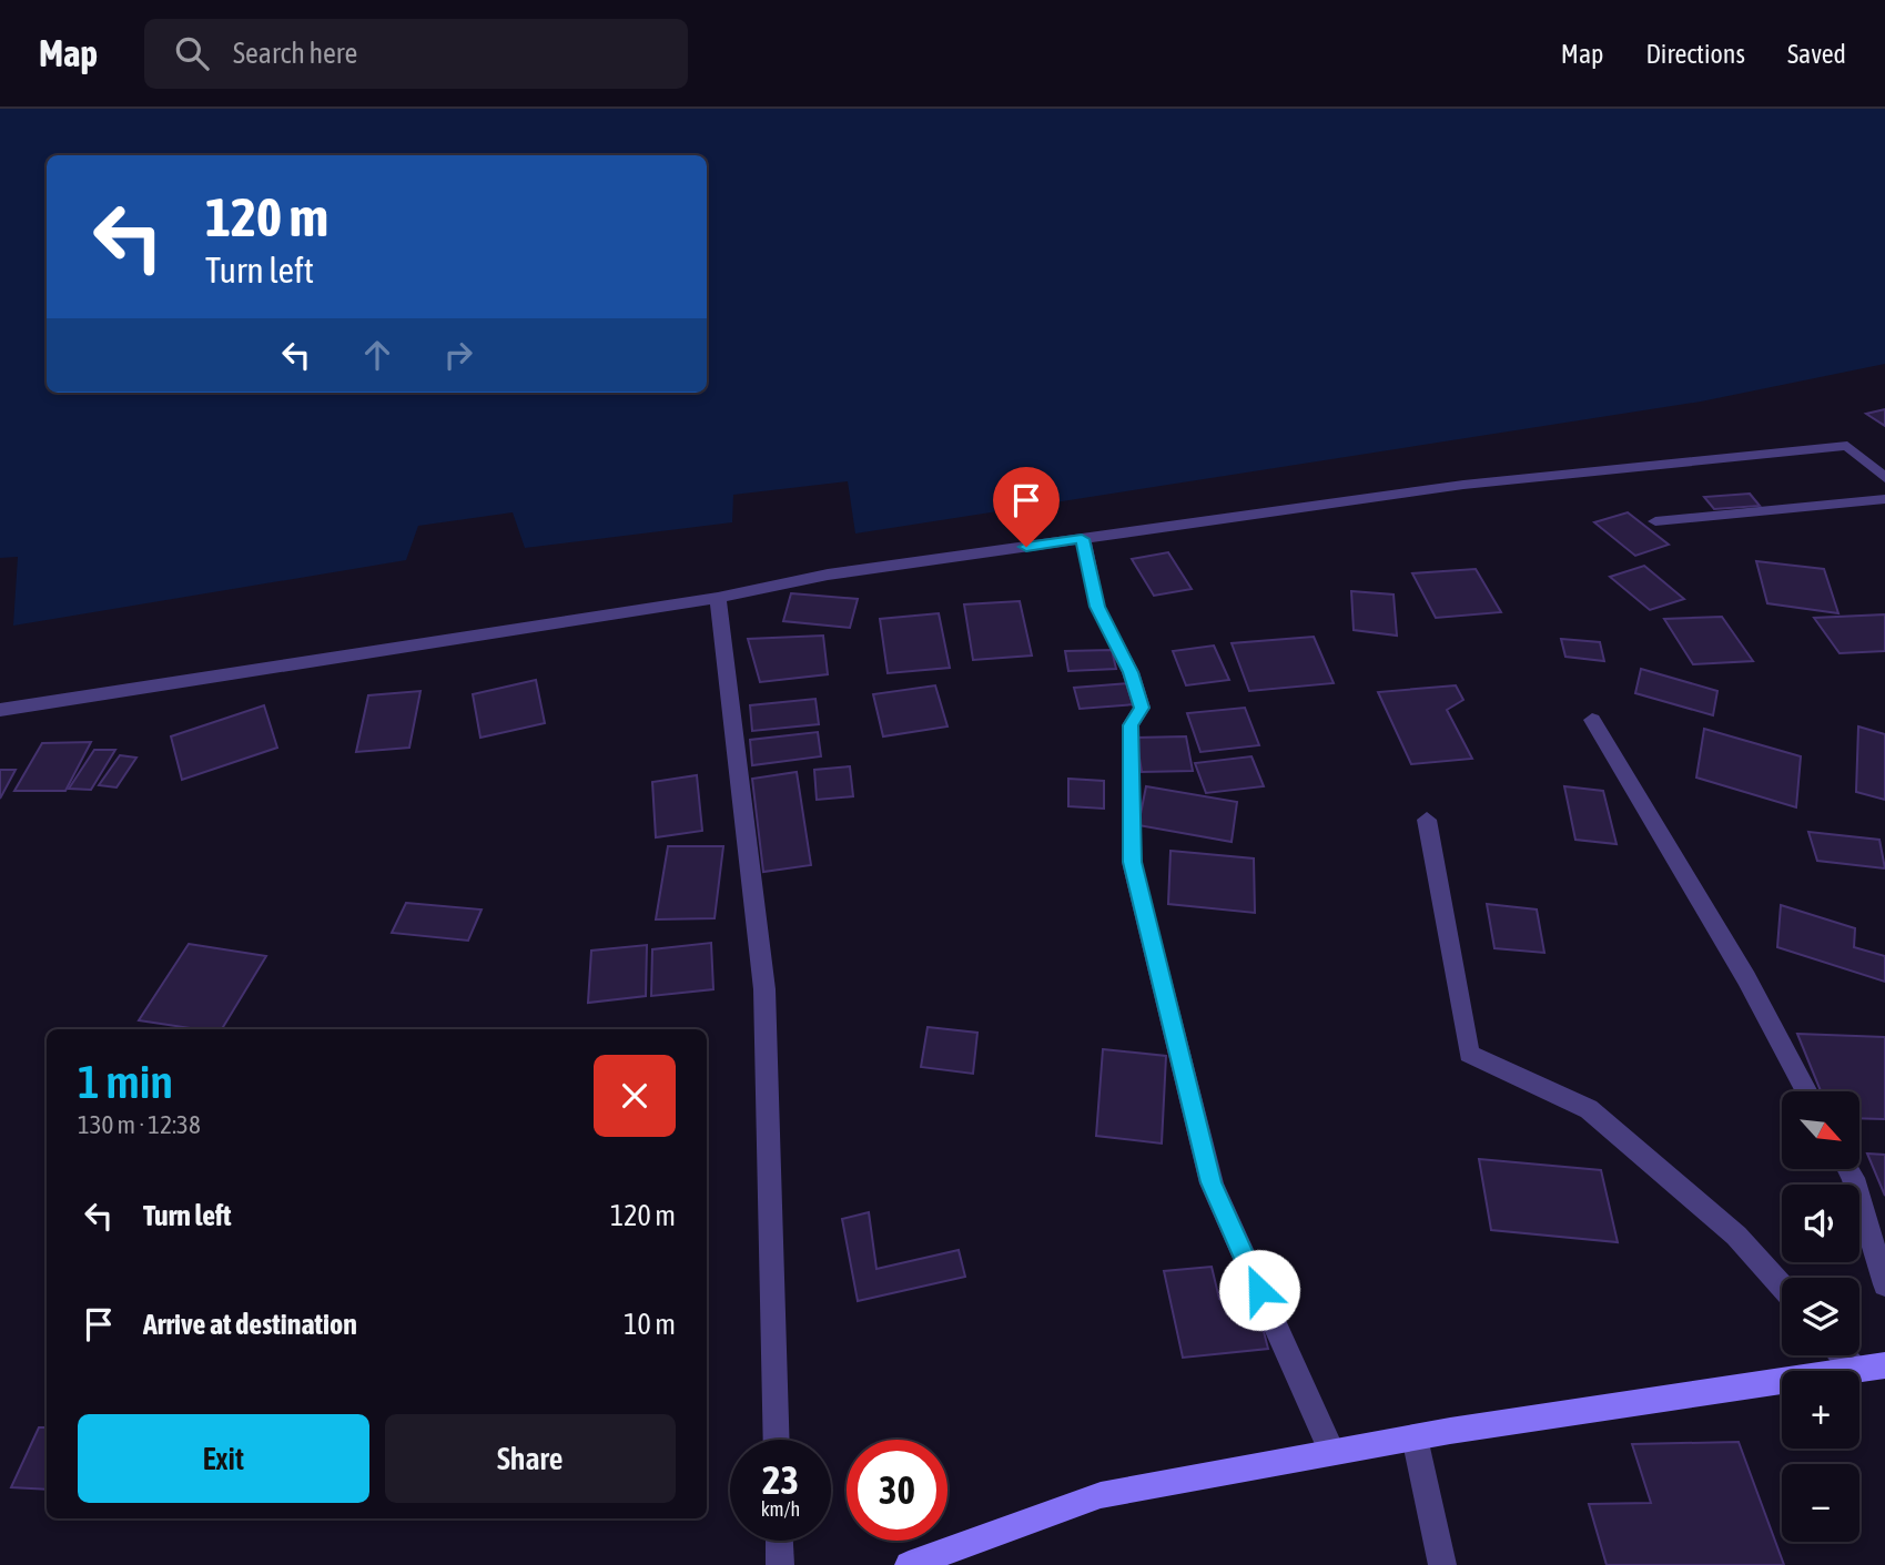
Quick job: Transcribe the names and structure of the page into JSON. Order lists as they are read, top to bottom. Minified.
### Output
{"north":"bottom right","page":{"header":"Map","search":"Search here","nav":["Map","Directions","Saved"],"turn":["120 m","Turn left"],"heading":["1 min","130 m · 12:38"],"map_buttons":["+","−"],"list":[{"name":"Turn left","value":"120 m"},{"name":"Arrive at destination","value":"10 m"}],"buttons":["Exit","Share"],"speed":"23 km/h","limit":"30"}}
